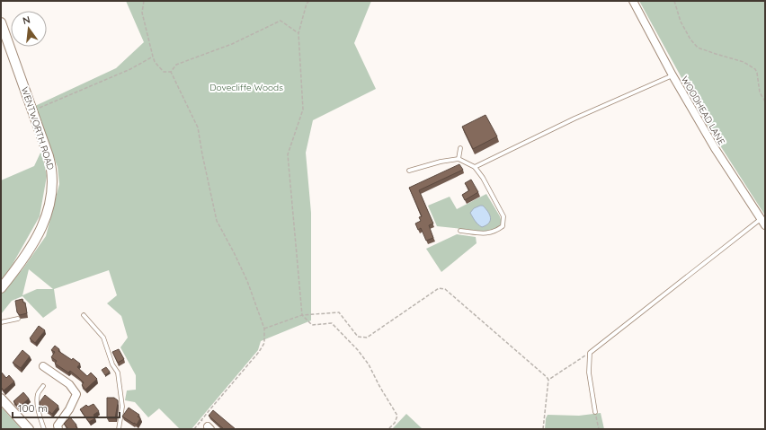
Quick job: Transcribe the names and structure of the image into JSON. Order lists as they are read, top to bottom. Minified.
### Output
{"streets":{"street":["WOODHEAD LANE","WENTWORTH ROAD"]},"parks":["Dovecliffe Woods"],"scale_bar":"100 m","north":"top"}
